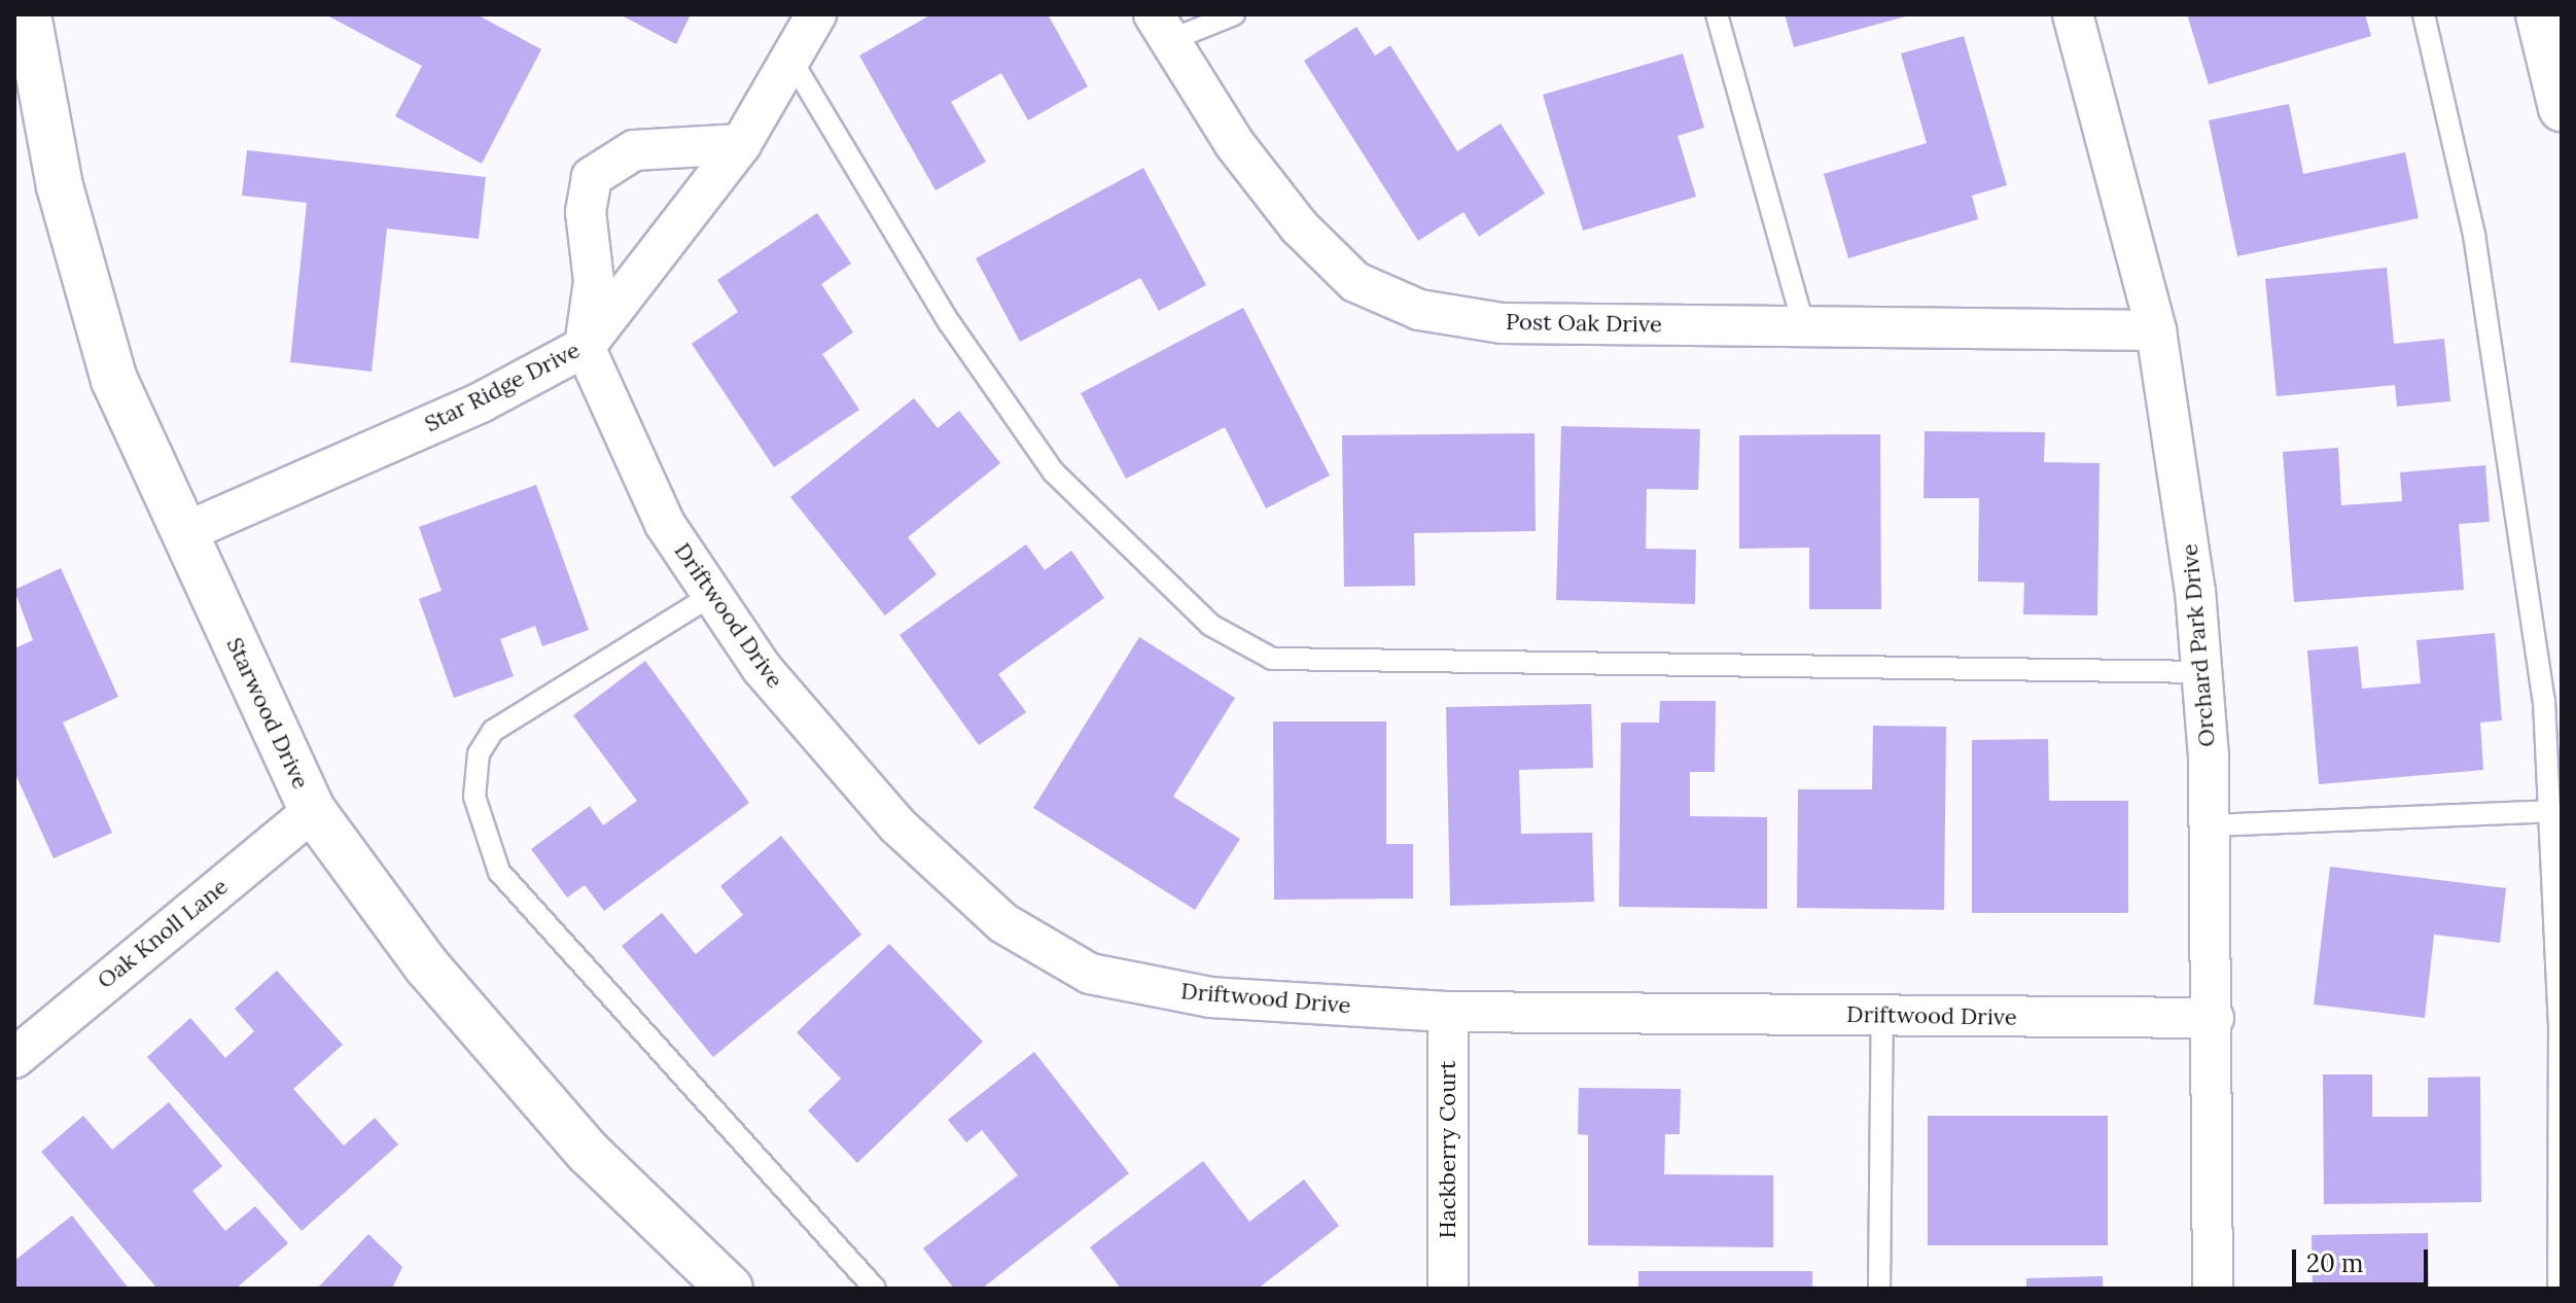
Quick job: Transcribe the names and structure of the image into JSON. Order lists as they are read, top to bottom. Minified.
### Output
{"streets":{"street":["Post Oak Drive","Star Ridge Drive","Driftwood Drive","Orchard Park Drive","Starwood Drive","Oak Knoll Lane","Hackberry Court"]},"crossings":[["Post Oak Drive","Orchard Park Drive"],["Star Ridge Drive","Driftwood Drive"],["Star Ridge Drive","Starwood Drive"],["Driftwood Drive","Orchard Park Drive"],["Driftwood Drive","Hackberry Court"],["Starwood Drive","Oak Knoll Lane"]],"scale_bar":"20 m"}
